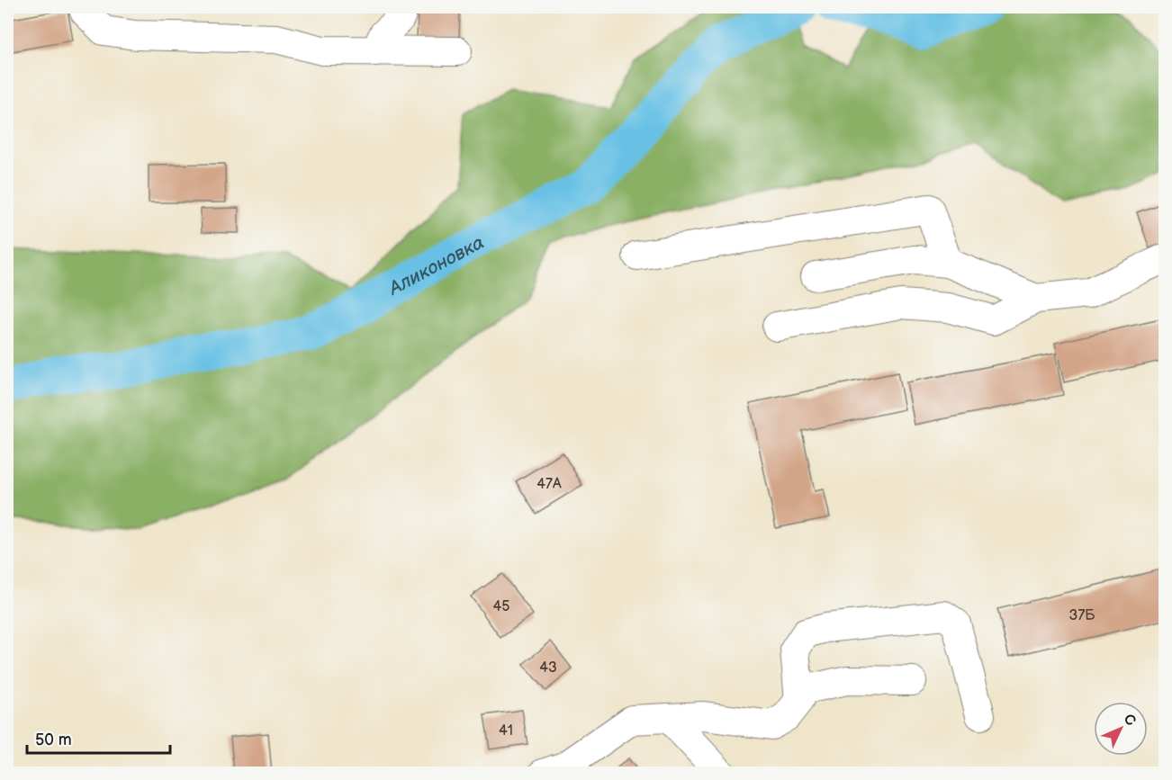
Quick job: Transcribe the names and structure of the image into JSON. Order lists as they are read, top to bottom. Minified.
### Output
{"water":["Аликоновка"],"house_numbers":["47А","45","37Б","43","41"],"scale_bar":"50 m","north":"top right"}
